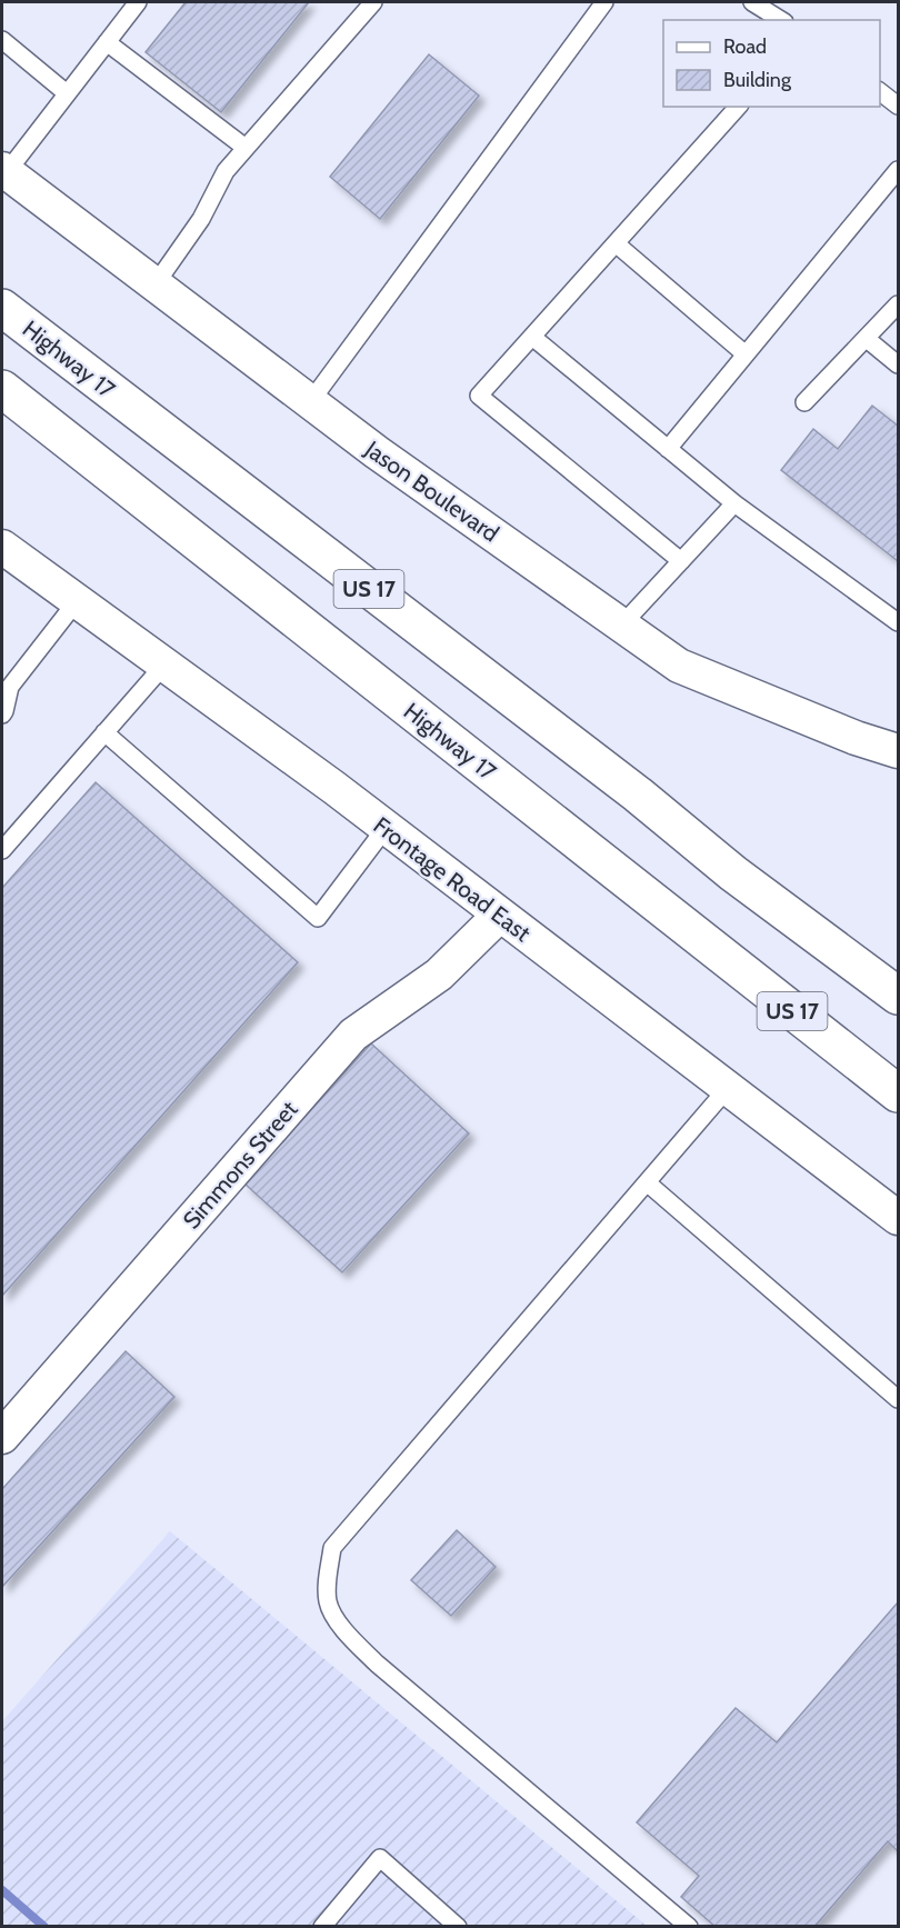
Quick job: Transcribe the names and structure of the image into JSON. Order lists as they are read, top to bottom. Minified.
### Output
{"streets":{"highway":["Highway 17","US 17"],"street":["Jason Boulevard","Frontage Road East","Simmons Street"]},"crossings":[["Frontage Road East","Simmons Street"]],"legend":["Road","Building"]}
